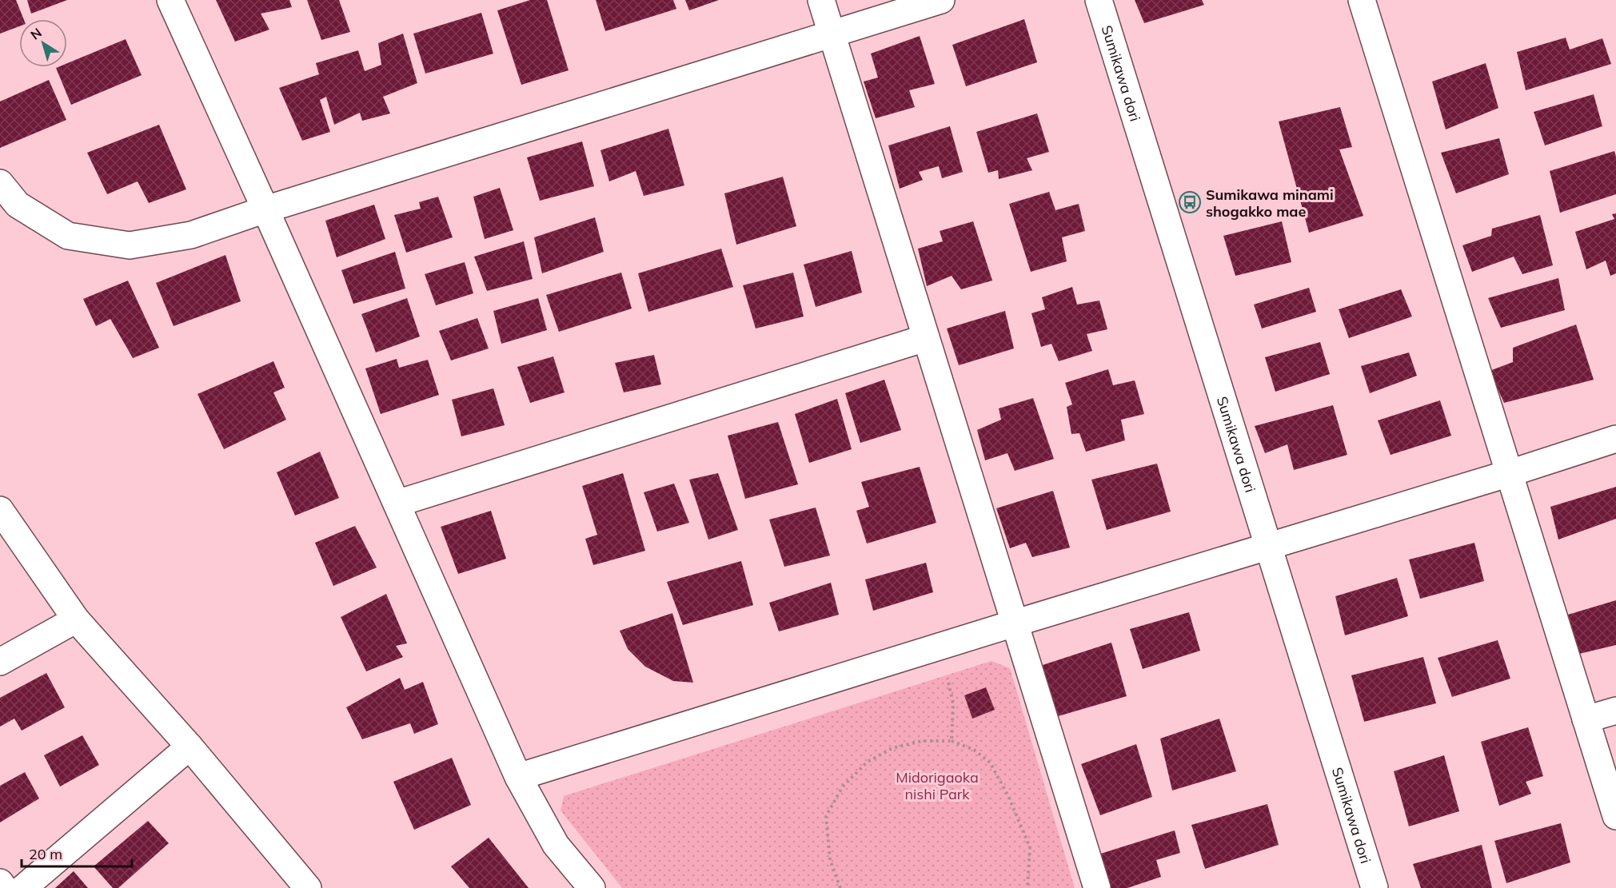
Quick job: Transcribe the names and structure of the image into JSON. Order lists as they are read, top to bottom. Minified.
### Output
{"streets":{"street":["Sumikawa dori"]},"parks":["Midorigaoka nishi Park"],"places":{"bus stop":["Sumikawa minami shogakko mae"]},"scale_bar":"20 m","north":"top left"}
